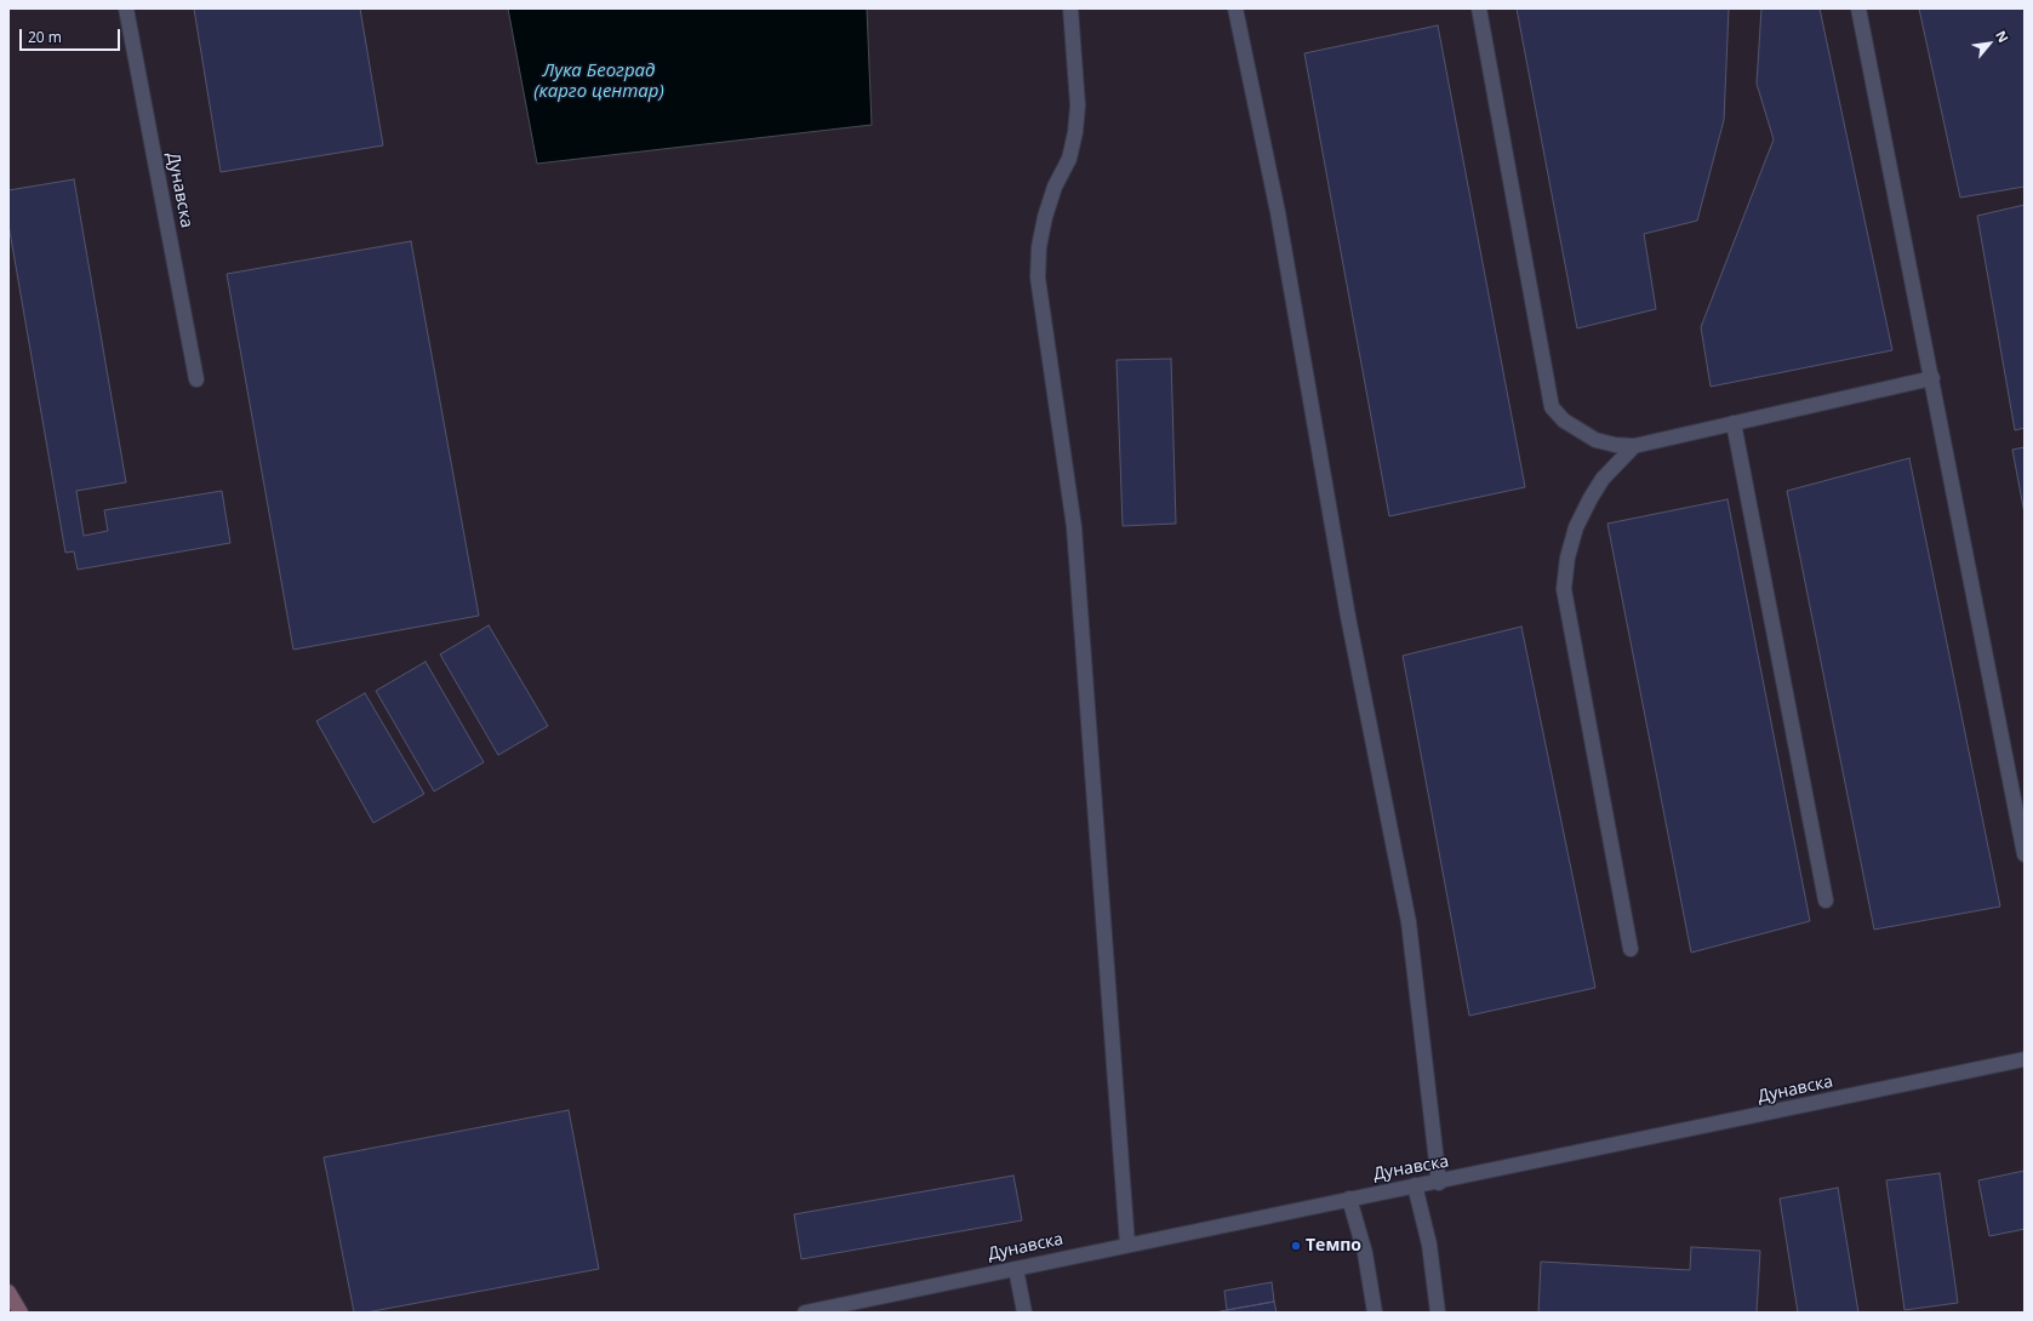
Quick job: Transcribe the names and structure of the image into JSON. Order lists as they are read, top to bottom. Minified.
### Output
{"streets":{"street":["Дунавска"]},"water":["Лука Београд (карго центар)"],"places":["Темпо"],"scale_bar":"20 m","north":"top right"}
